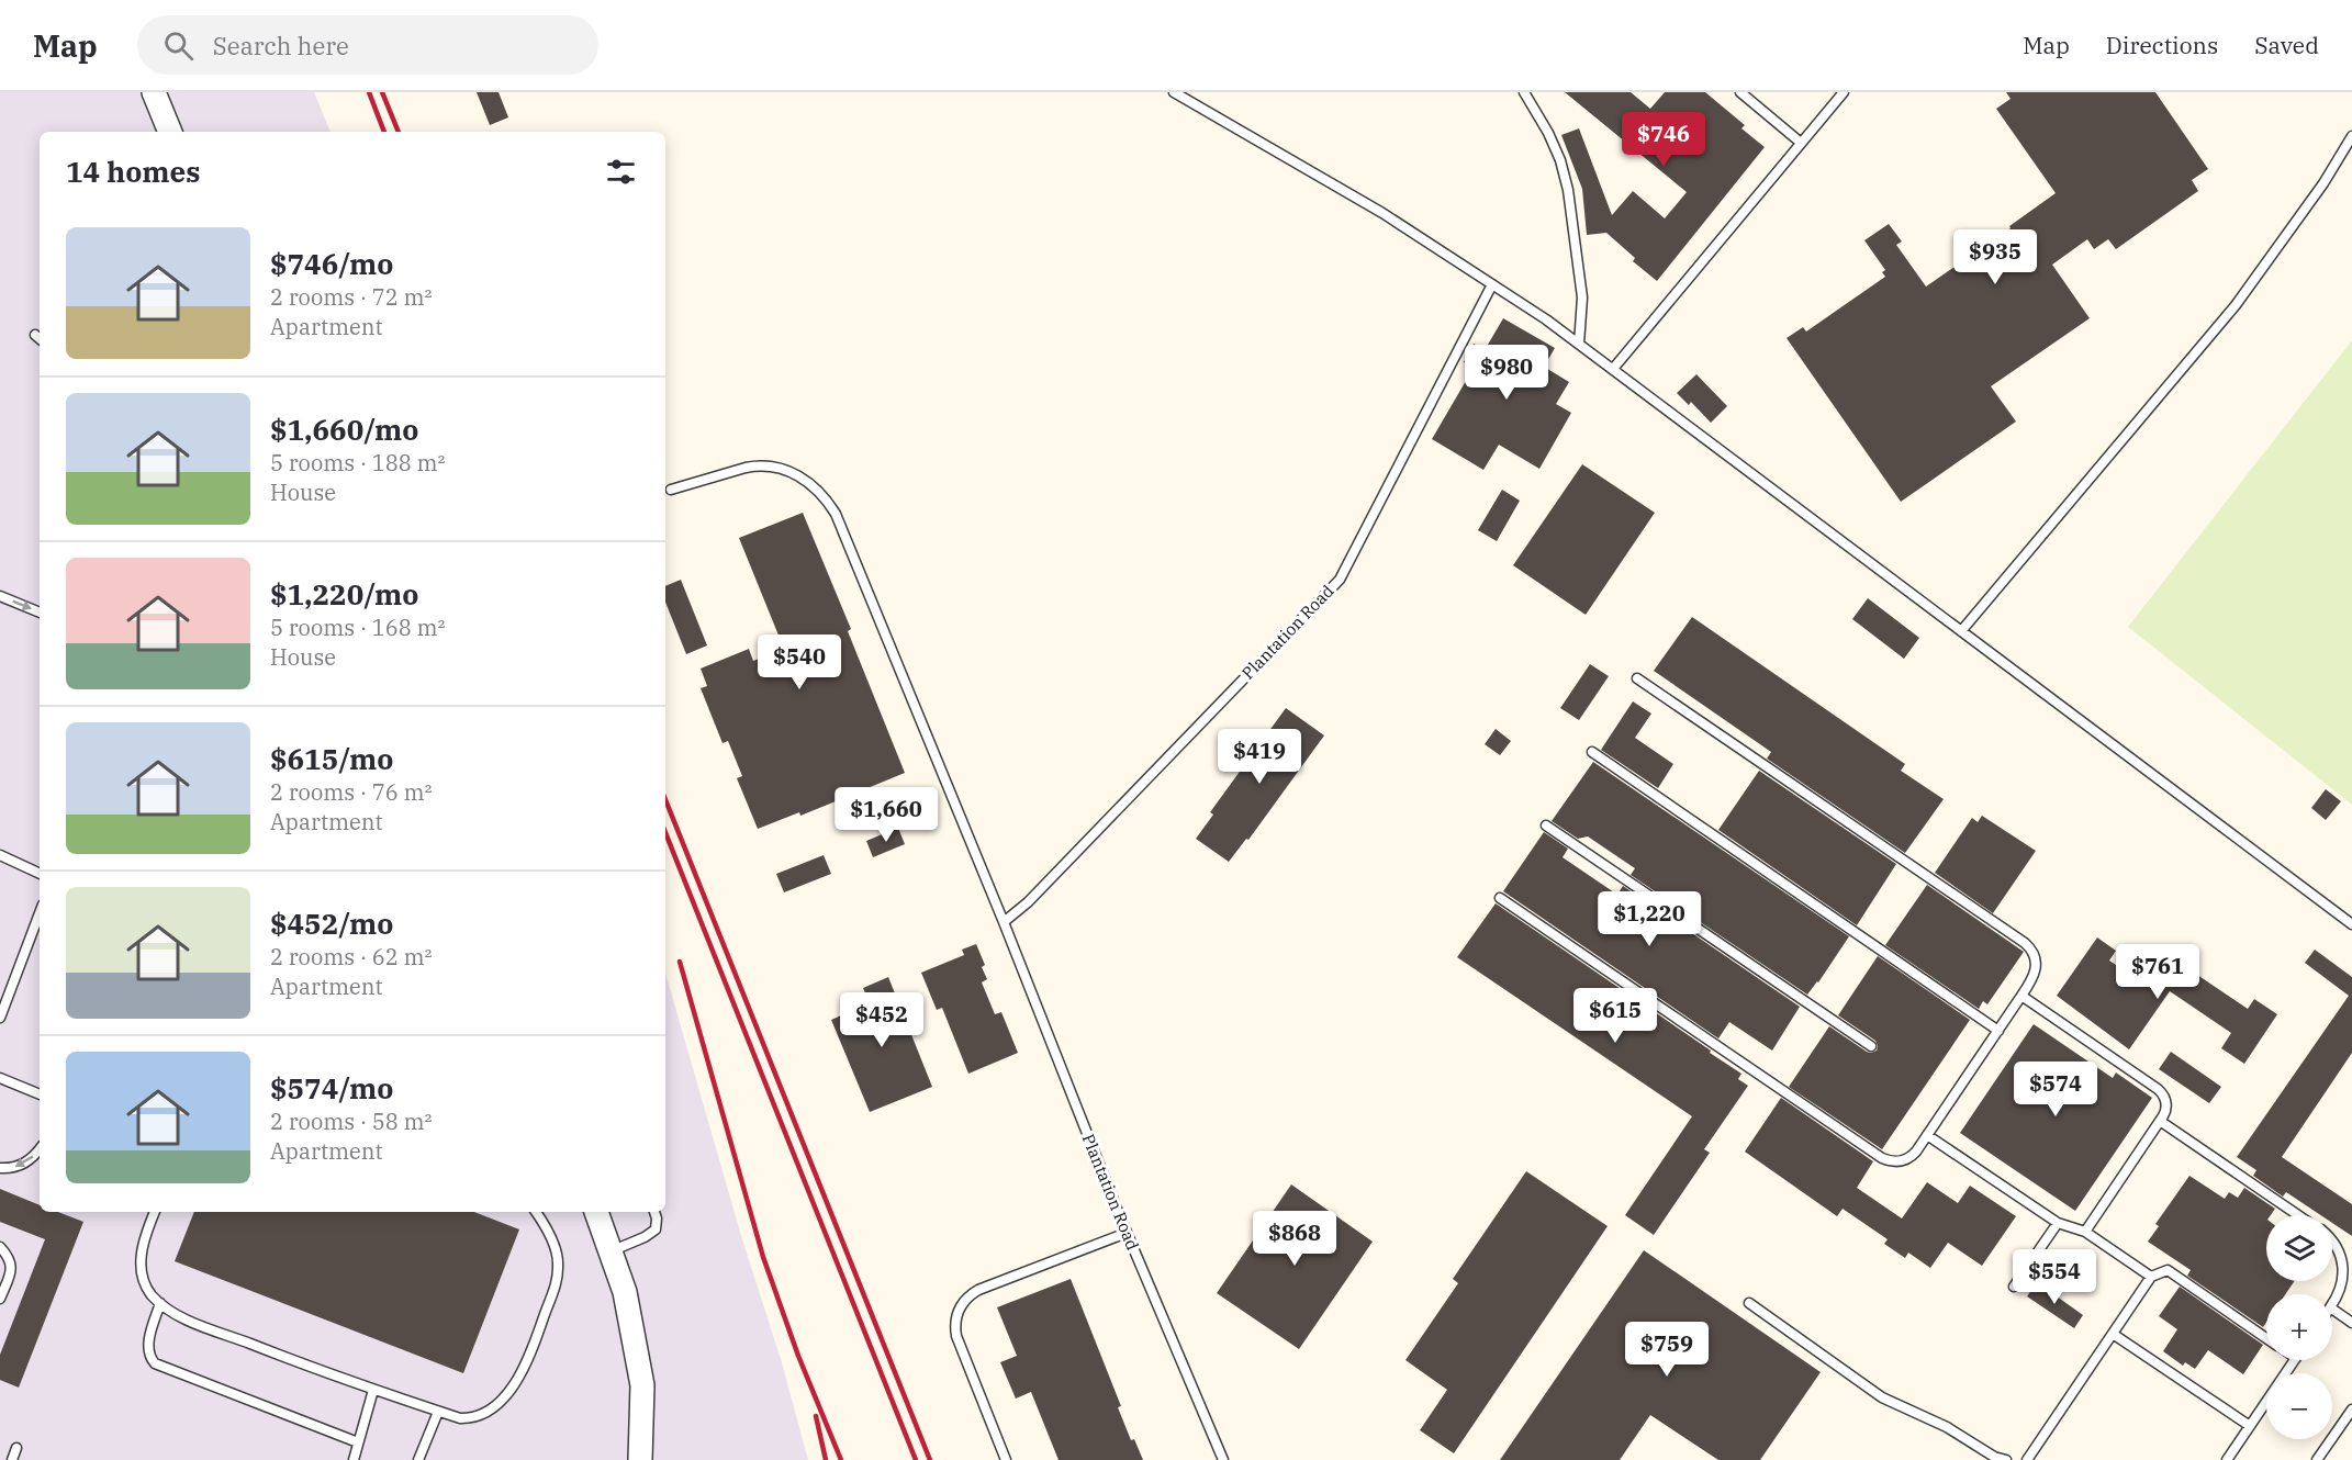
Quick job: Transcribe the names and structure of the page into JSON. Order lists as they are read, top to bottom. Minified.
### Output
{"streets":{"lane":["Plantation Road"]},"page":{"header":"Map","search":"Search here","nav":["Map","Directions","Saved"],"price":["$746","$935","$980","$540","$419","$1,660","$1,220","$761","$615","$452","$574","$868","$554","$759"],"heading":"14 homes","list":[{"name":"$746/mo","note":"2 rooms · 72 m² · Apartment"},{"name":"$1,660/mo","note":"5 rooms · 188 m² · House"},{"name":"$1,220/mo","note":"5 rooms · 168 m² · House"},{"name":"$615/mo","note":"2 rooms · 76 m² · Apartment"},{"name":"$452/mo","note":"2 rooms · 62 m² · Apartment"},{"name":"$574/mo","note":"2 rooms · 58 m² · Apartment"}],"map_buttons":["+","−"]}}
